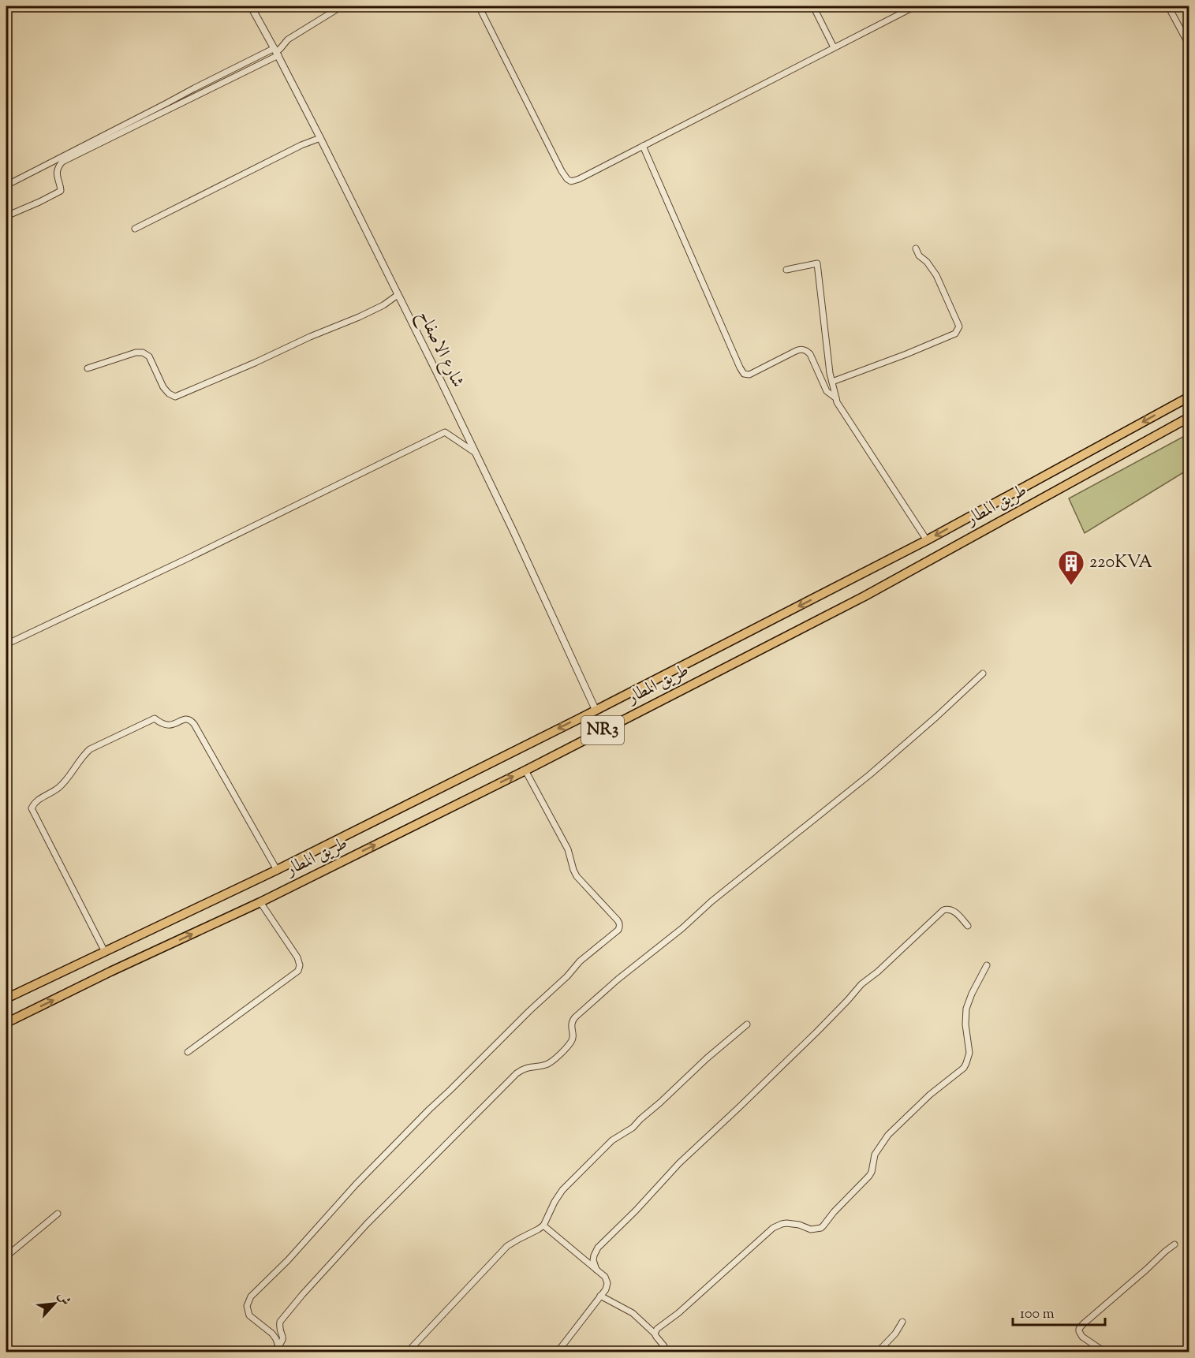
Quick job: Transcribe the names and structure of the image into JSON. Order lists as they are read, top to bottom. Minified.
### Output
{"streets":{"highway":["طريق المطار","NR3"],"street":["شارع الاصفاح"]},"crossings":[["شارع الاصفاح","طريق المطار"]],"places":{"building":["220KVA"]},"scale_bar":"100 m","north":"top right"}
